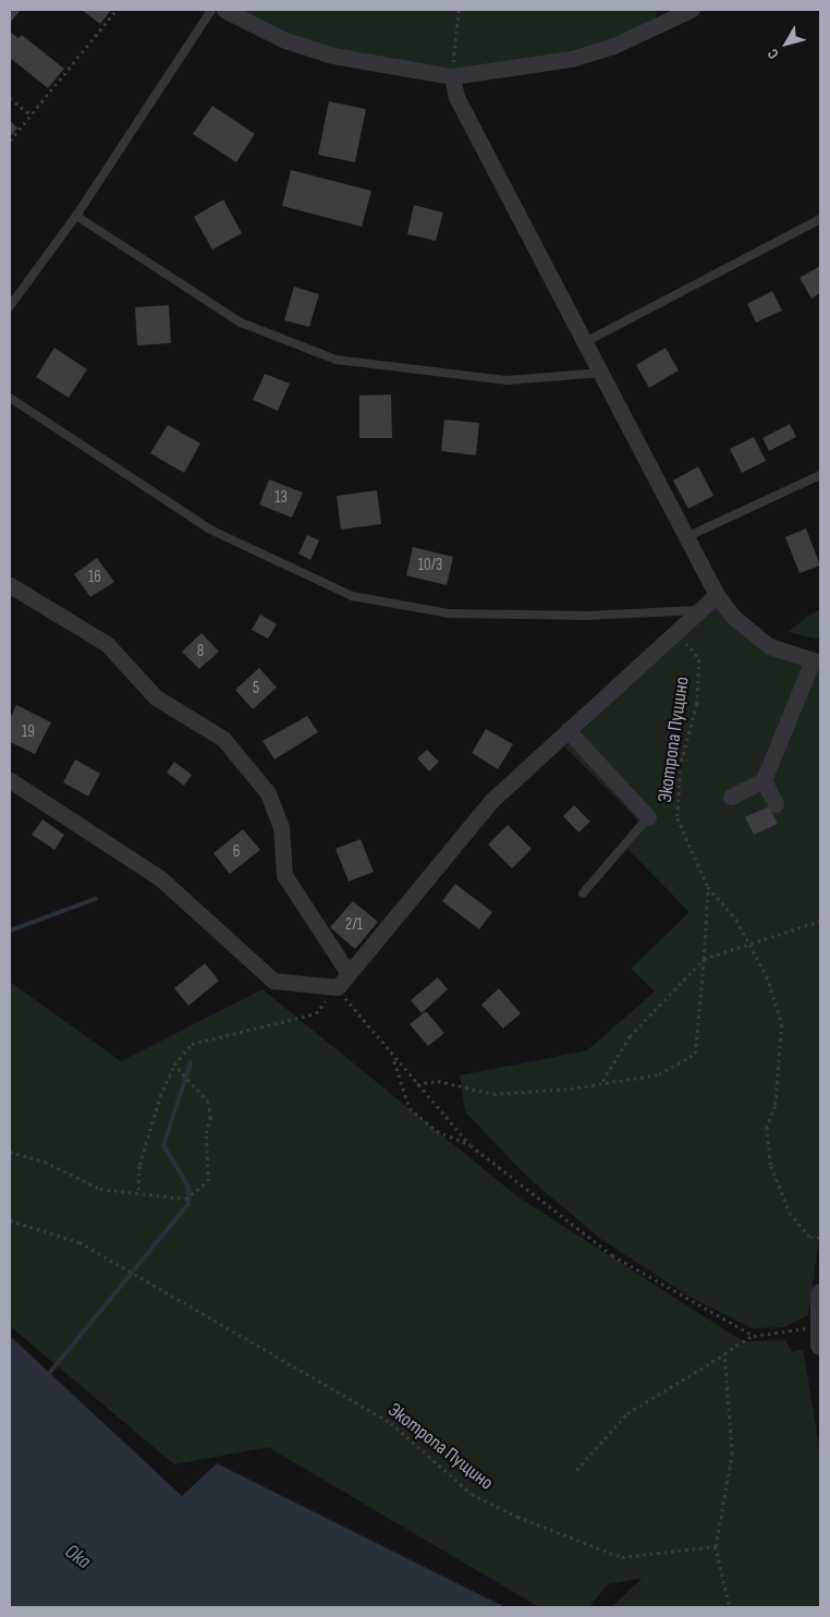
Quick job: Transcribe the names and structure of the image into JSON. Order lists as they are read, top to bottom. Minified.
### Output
{"streets":{"path":["Экотропа Пущино"]},"water":["Ока"],"house_numbers":["13","10/3","16","8","5","19","6","2/1"],"north":"bottom left"}
